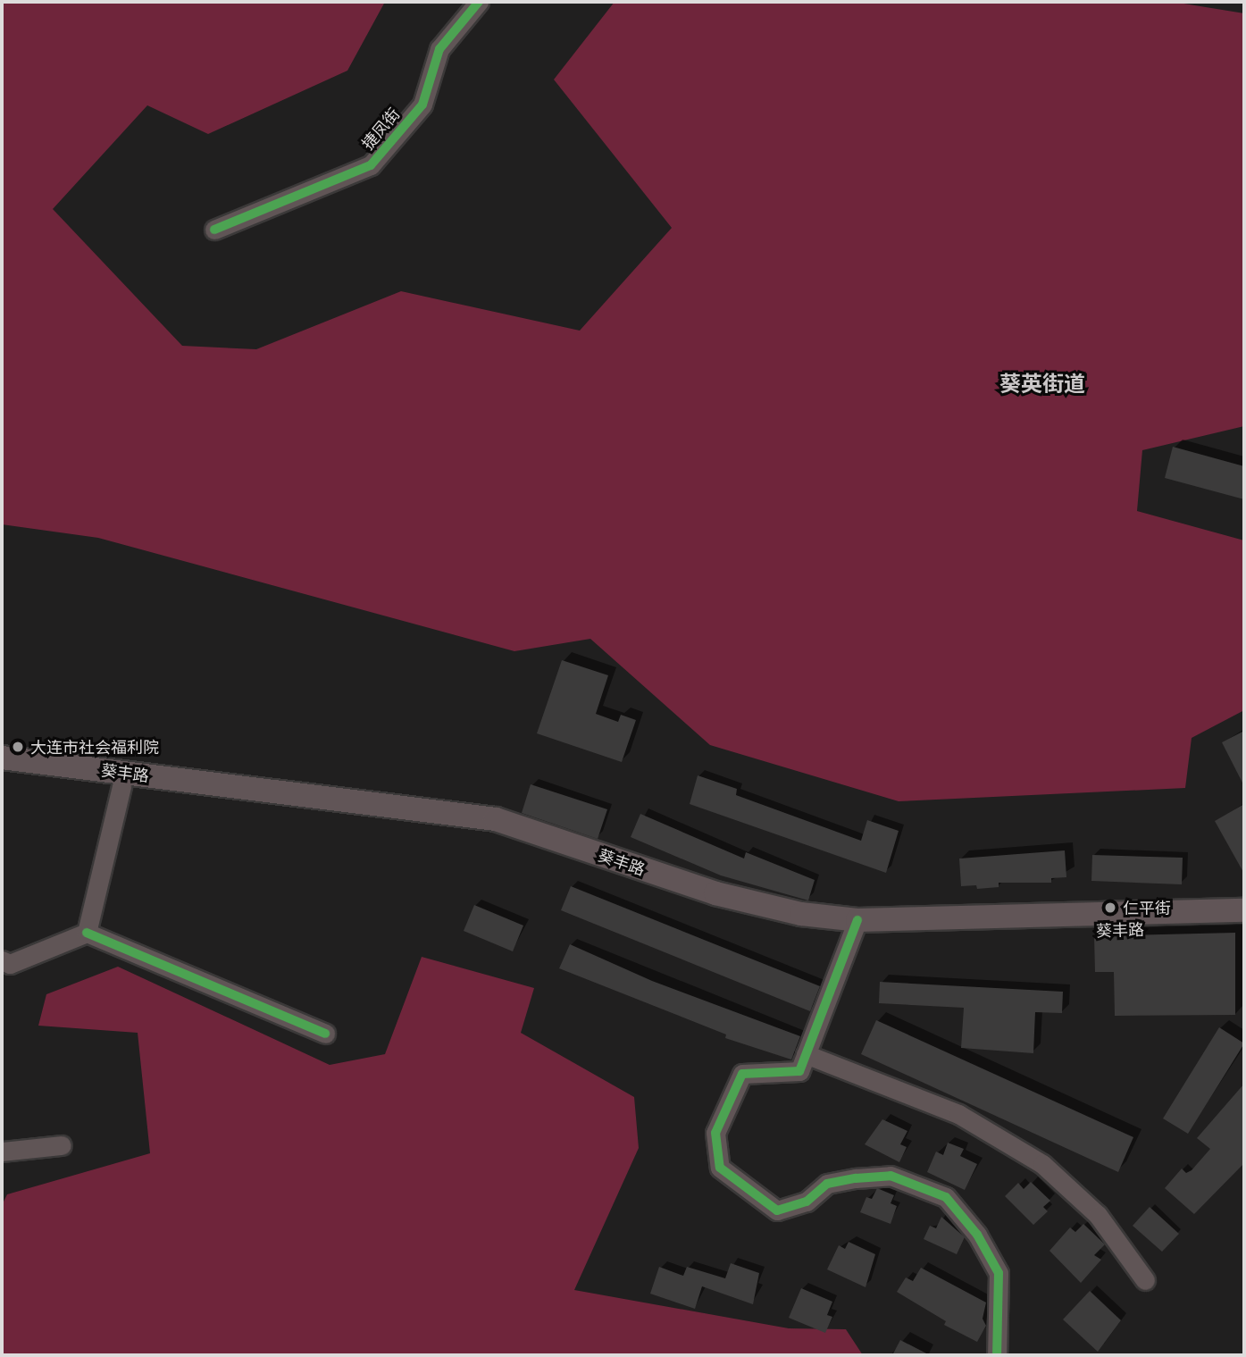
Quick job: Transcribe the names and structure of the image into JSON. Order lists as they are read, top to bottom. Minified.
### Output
{"streets":{"main road":["葵丰路"],"street":["捷凤街"]},"districts":["葵英街道"],"places":["大连市社会福利院","仁平街"]}
